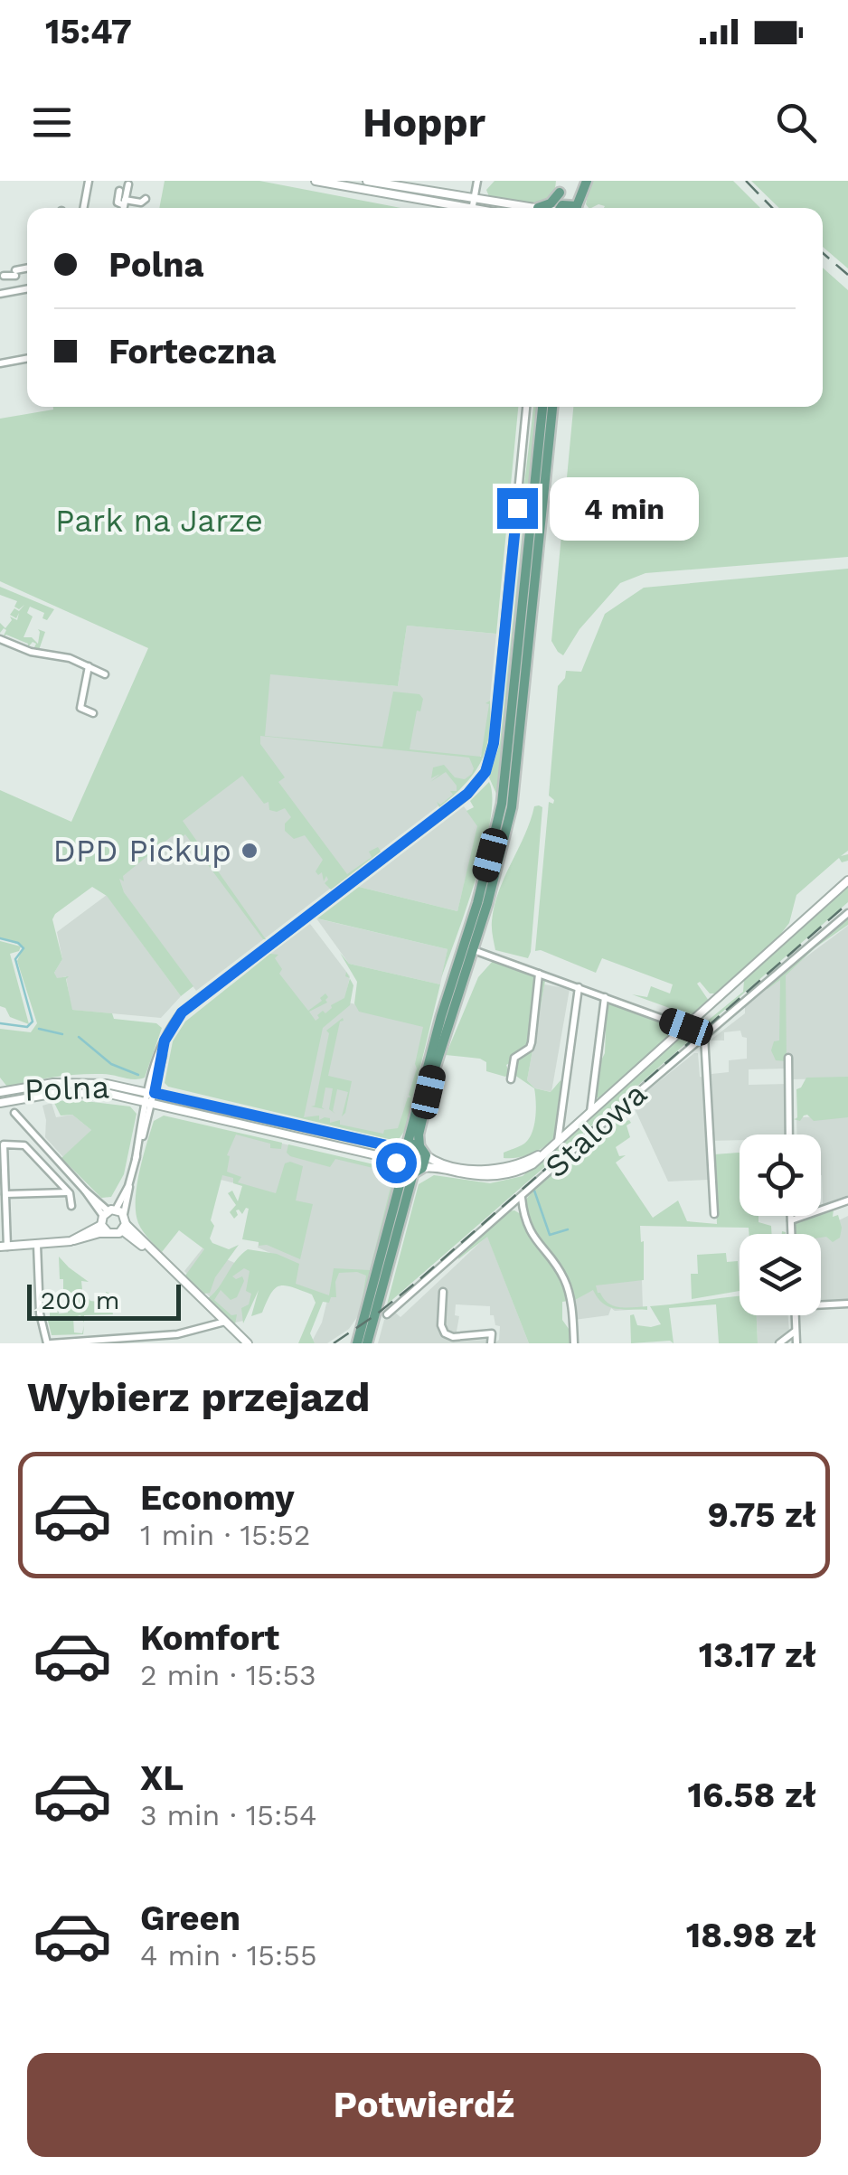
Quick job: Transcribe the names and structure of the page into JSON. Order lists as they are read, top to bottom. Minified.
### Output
{"streets":{"street":["Polna","Stalowa"]},"parks":["Park na Jarze"],"places":["DPD Pickup"],"scale_bar":"200 m","page":{"status":"15:47","header":"Hoppr","banner":["Polna","Forteczna"],"bubble":"4 min","scale":"200 m","heading":"Wybierz przejazd","list":[{"name":"Economy","note":"1 min · 15:52","value":"9.75 zł"},{"name":"Komfort","note":"2 min · 15:53","value":"13.17 zł"},{"name":"XL","note":"3 min · 15:54","value":"16.58 zł"},{"name":"Green","note":"4 min · 15:55","value":"18.98 zł"}],"buttons":"Potwierdź"}}
